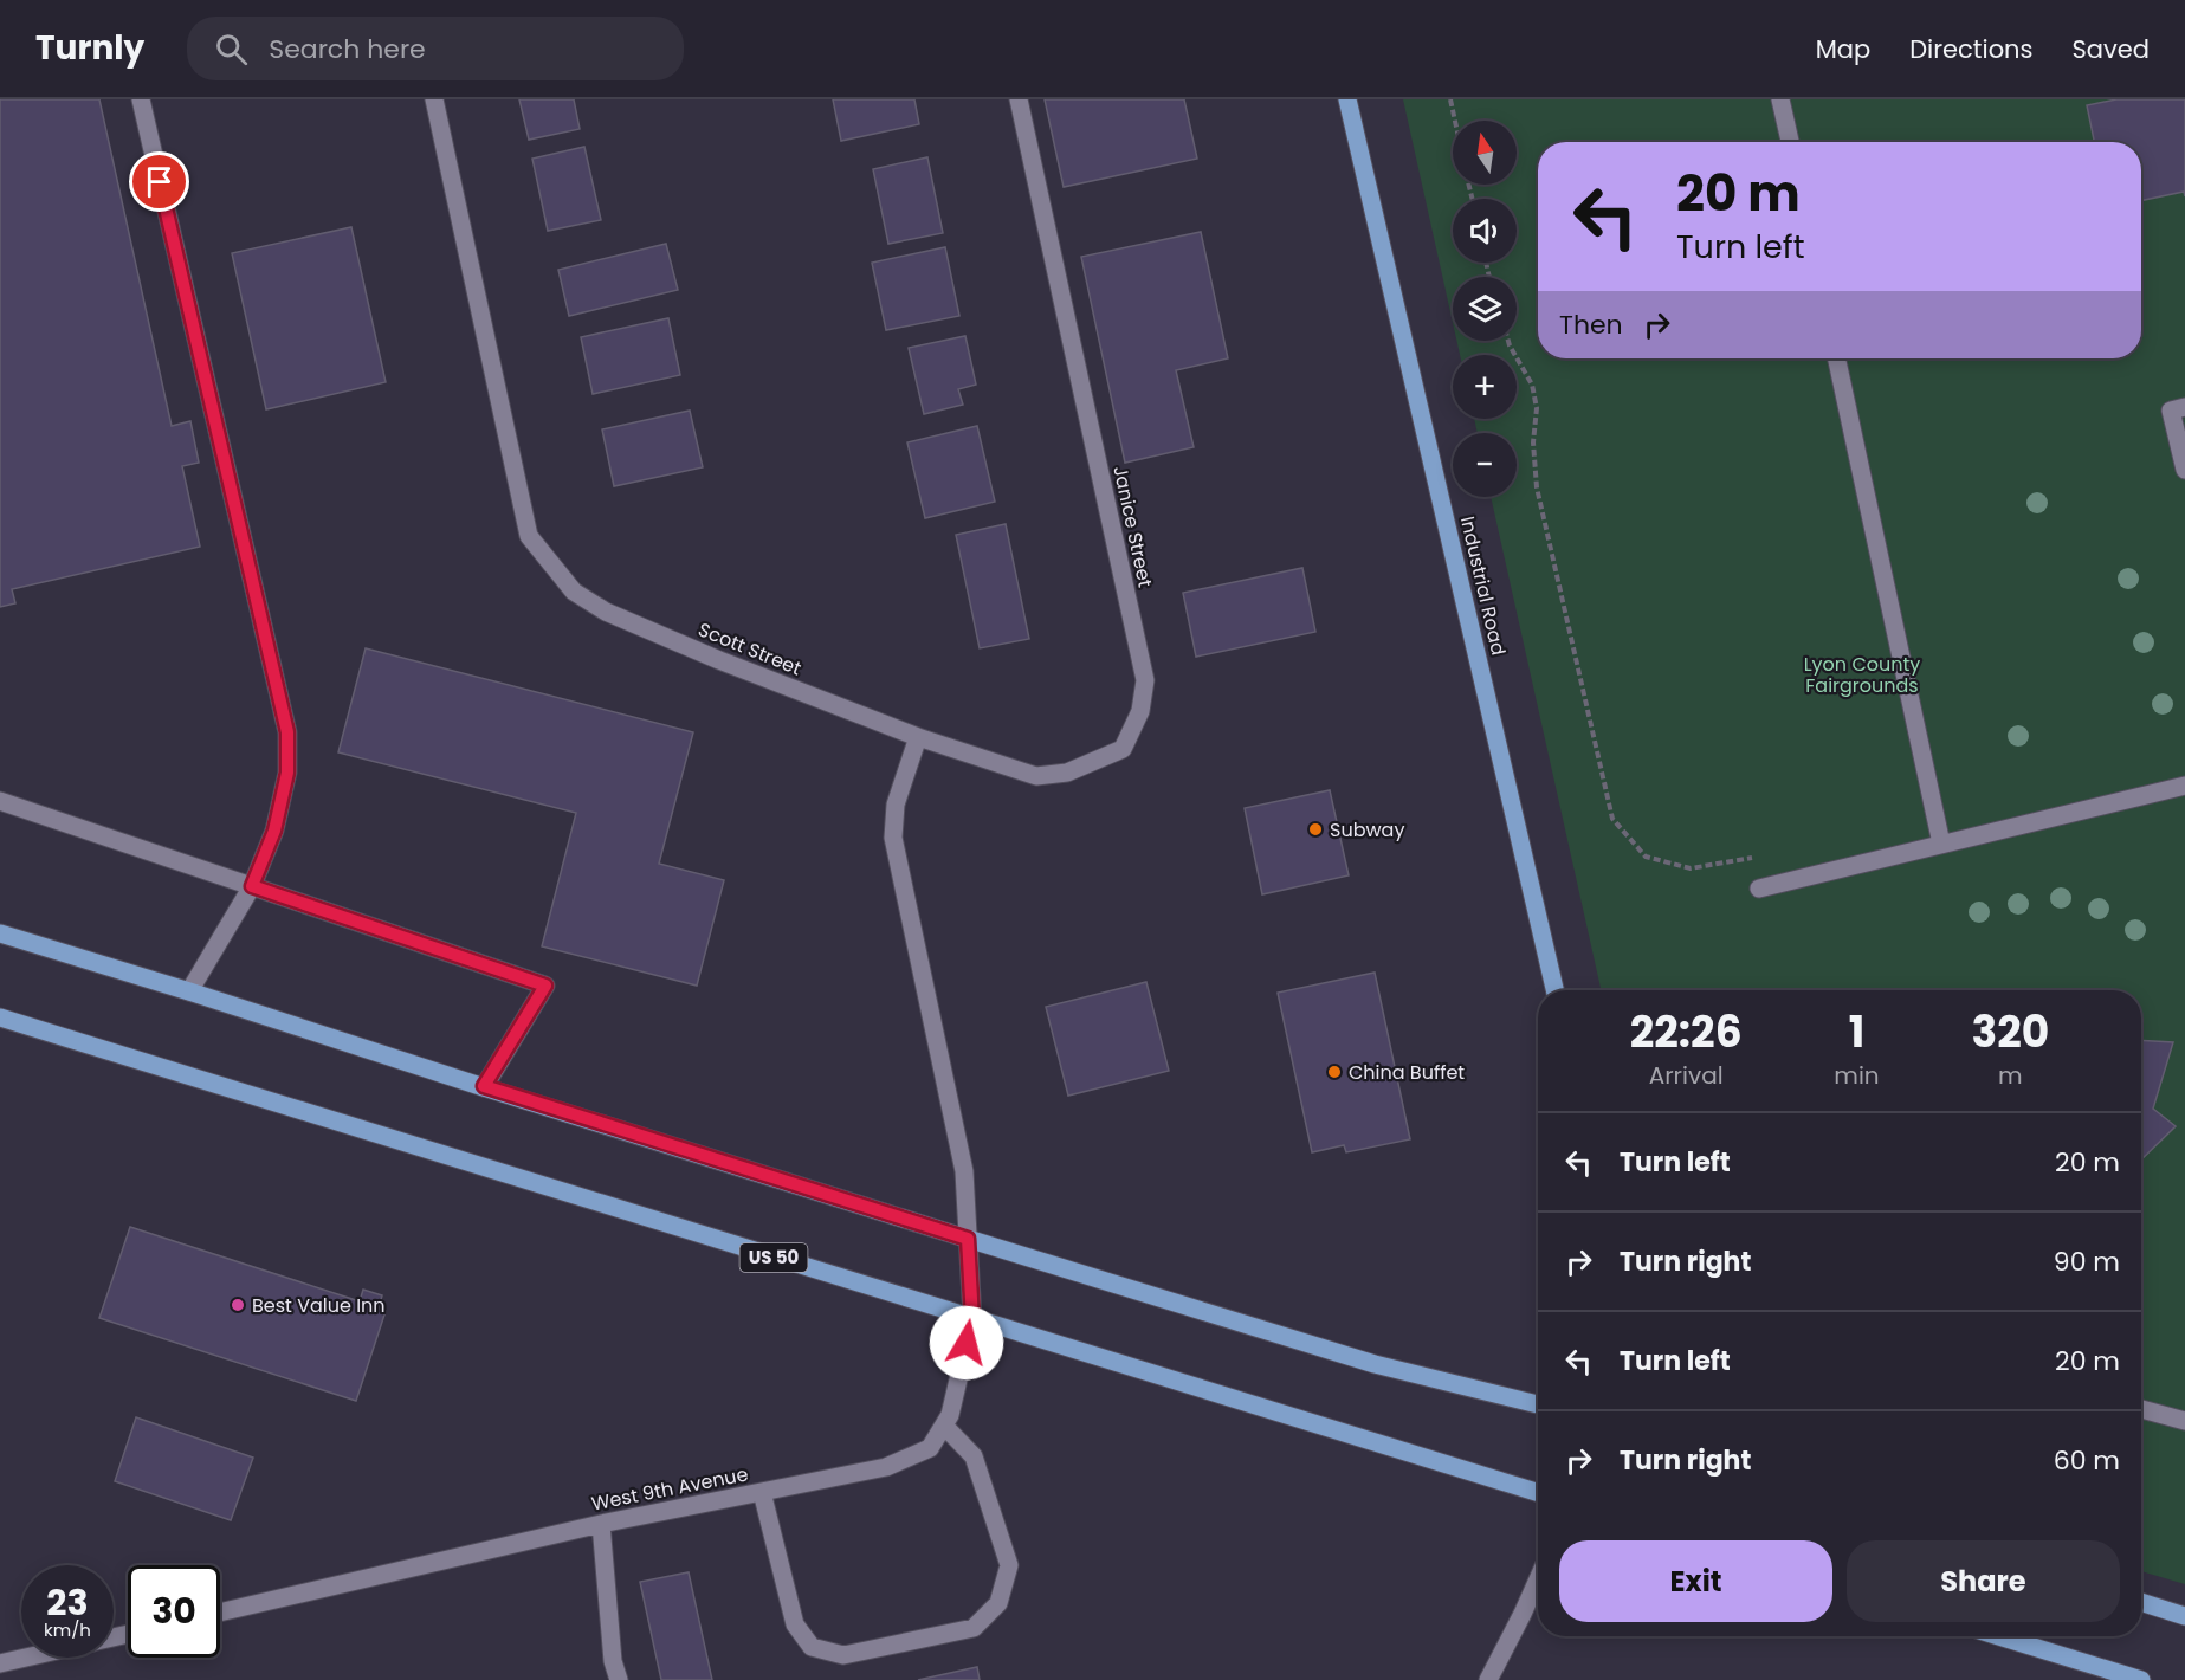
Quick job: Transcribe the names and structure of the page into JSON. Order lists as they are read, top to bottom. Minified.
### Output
{"streets":{"main road":["Industrial Road","US 50"],"street":["Janice Street","Scott Street","West 9th Avenue"]},"crossings":[["Janice Street","Scott Street"],["US 50","West 9th Avenue"]],"parks":["Lyon County Fairgrounds"],"places":["Subway","China Buffet","Best Value Inn"],"north":"top","page":{"header":"Turnly","search":"Search here","nav":["Map","Directions","Saved"],"map_buttons":["+","−"],"turn":["20 m","Turn left"],"then":"Then","eta":["22:26","Arrival","1","min","320","m"],"list":[{"name":"Turn left","value":"20 m"},{"name":"Turn right","value":"90 m"},{"name":"Turn left","value":"20 m"},{"name":"Turn right","value":"60 m"}],"buttons":["Exit","Share"],"speed":"23 km/h","limit":"30"}}
